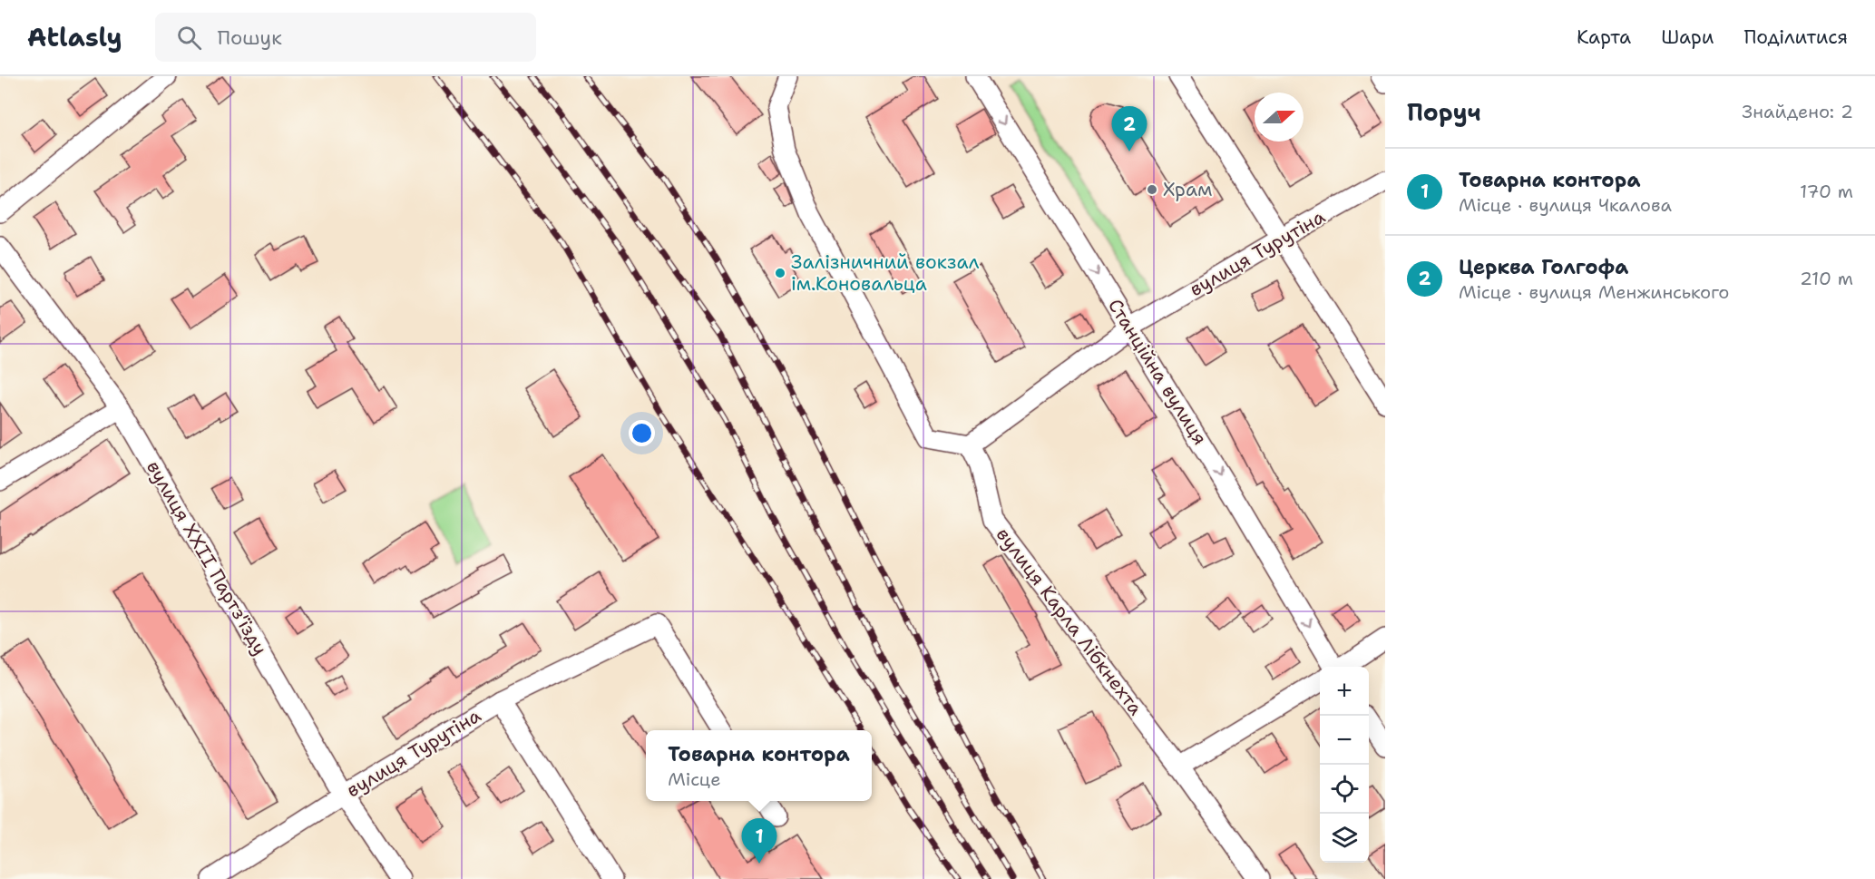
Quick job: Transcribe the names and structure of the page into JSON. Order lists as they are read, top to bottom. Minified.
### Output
{"streets":{"street":["вулиця Турутіна","Станційна вулиця","вулиця XXII Партз'їзду","вулиця Карла Лібкнехта"]},"crossings":[["вулиця Турутіна","Станційна вулиця"],["вулиця Турутіна","вулиця XXII Партз'їзду"],["вулиця Турутіна","вулиця Карла Лібкнехта"]],"one_way":["Станційна вулиця"],"places":["Храм","Залізничний вокзал ім.Коновальца"],"north":"right","page":{"header":"Atlasly","search":"Пошук","nav":["Карта","Шари","Поділитися"],"heading":["Поруч","Знайдено: 2"],"pins":["2","1"],"list":[{"mark":"1","name":"Товарна контора","note":"Місце · вулиця Чкалова","value":"170 m"},{"mark":"2","name":"Церква Голгофа","note":"Місце · вулиця Менжинського","value":"210 m"}],"map_buttons":["+","−"],"popup":["Товарна контора","Місце"]}}
